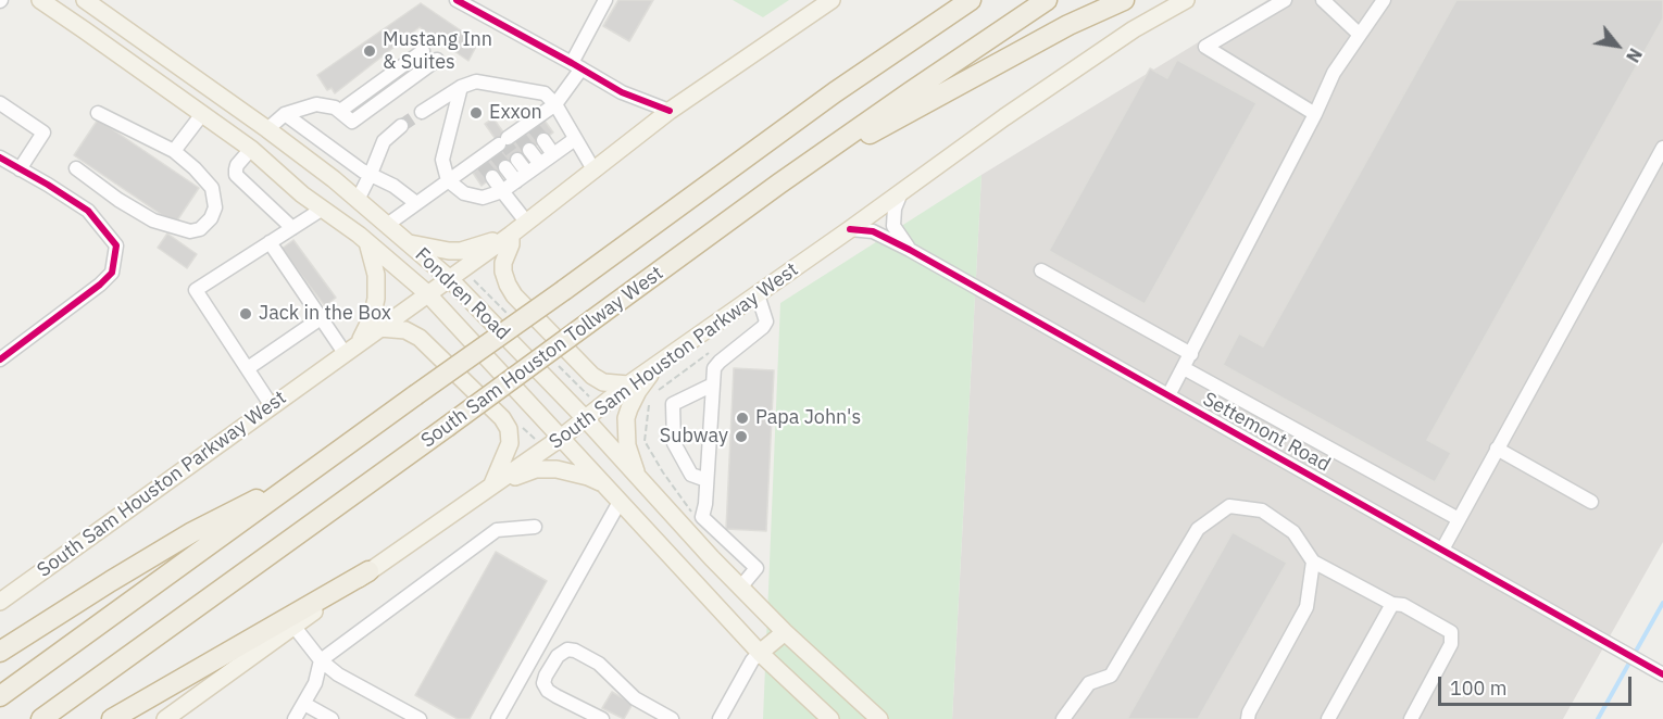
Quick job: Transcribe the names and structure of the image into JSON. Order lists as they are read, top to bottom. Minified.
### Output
{"streets":{"highway":["South Sam Houston Tollway West"],"main road":["Fondren Road","South Sam Houston Parkway West"],"street":["Settemont Road"]},"crossings":[["Fondren Road","South Sam Houston Parkway West"],["South Sam Houston Parkway West","Settemont Road"]],"places":["Mustang Inn & Suites","Exxon","Jack in the Box","Papa John's","Subway"],"scale_bar":"100 m","north":"bottom right"}
